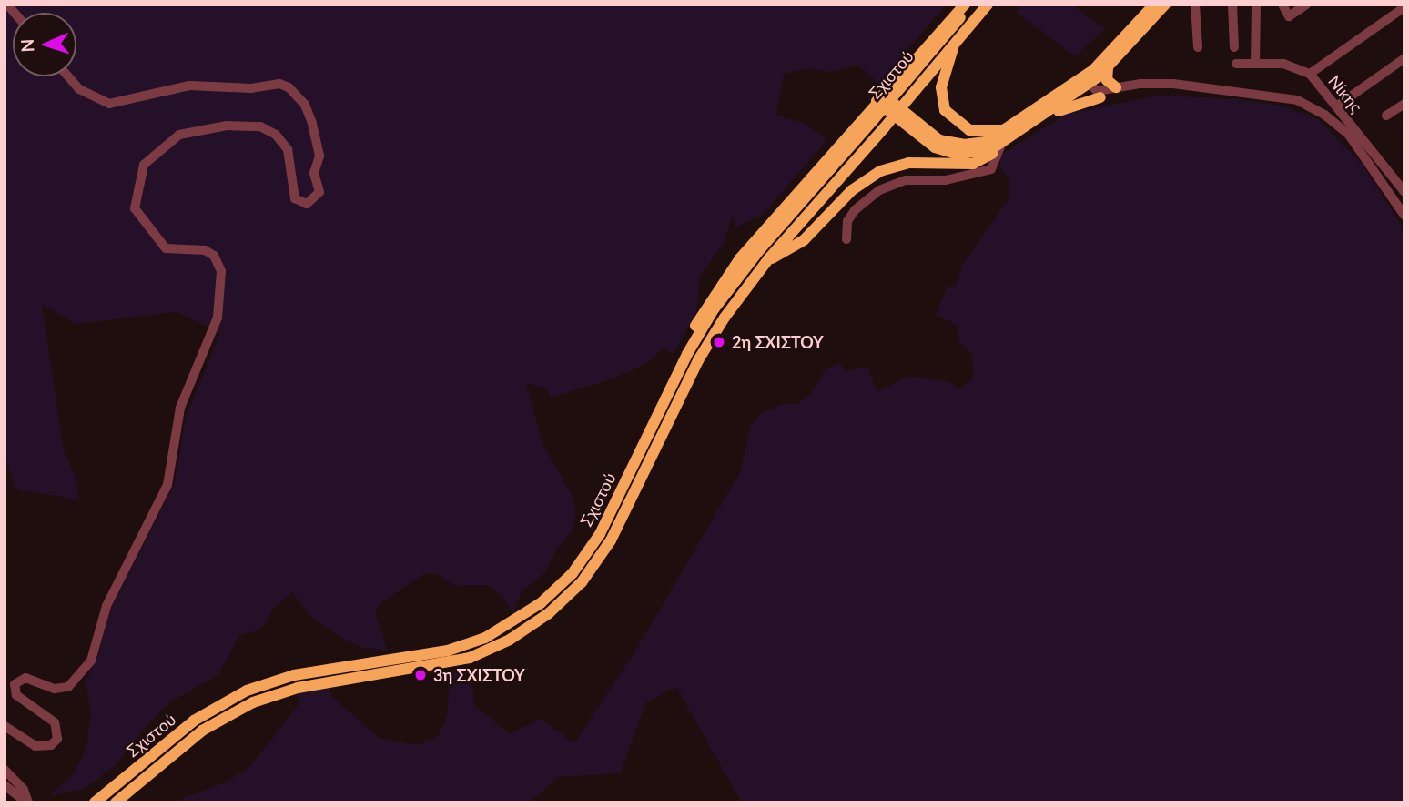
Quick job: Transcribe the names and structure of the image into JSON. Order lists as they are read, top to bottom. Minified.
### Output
{"streets":{"main road":["Σχιστού"],"street":["Νίκης"]},"places":["2η ΣΧΙΣΤΟΥ","3η ΣΧΙΣΤΟΥ"],"north":"left"}
